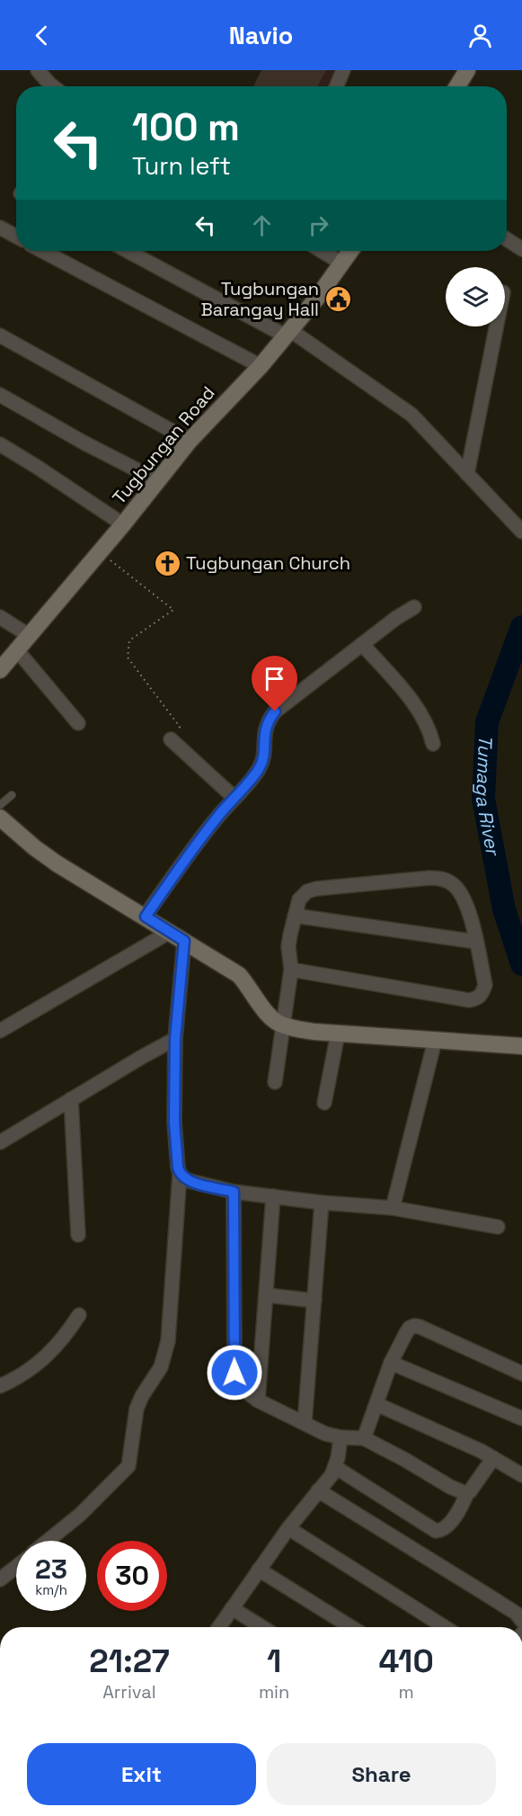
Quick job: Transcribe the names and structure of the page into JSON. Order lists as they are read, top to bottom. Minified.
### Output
{"streets":{"main road":["Tugbungan Road"]},"water":["Tumaga River"],"places":{"public building":["Tugbungan Barangay Hall"],"church":["Tugbungan Church"]},"page":{"header":"Navio","turn":["100 m","Turn left"],"speed":"23 km/h","limit":"30","eta":["21:27","Arrival","1","min","410","m"],"buttons":["Exit","Share"]}}
